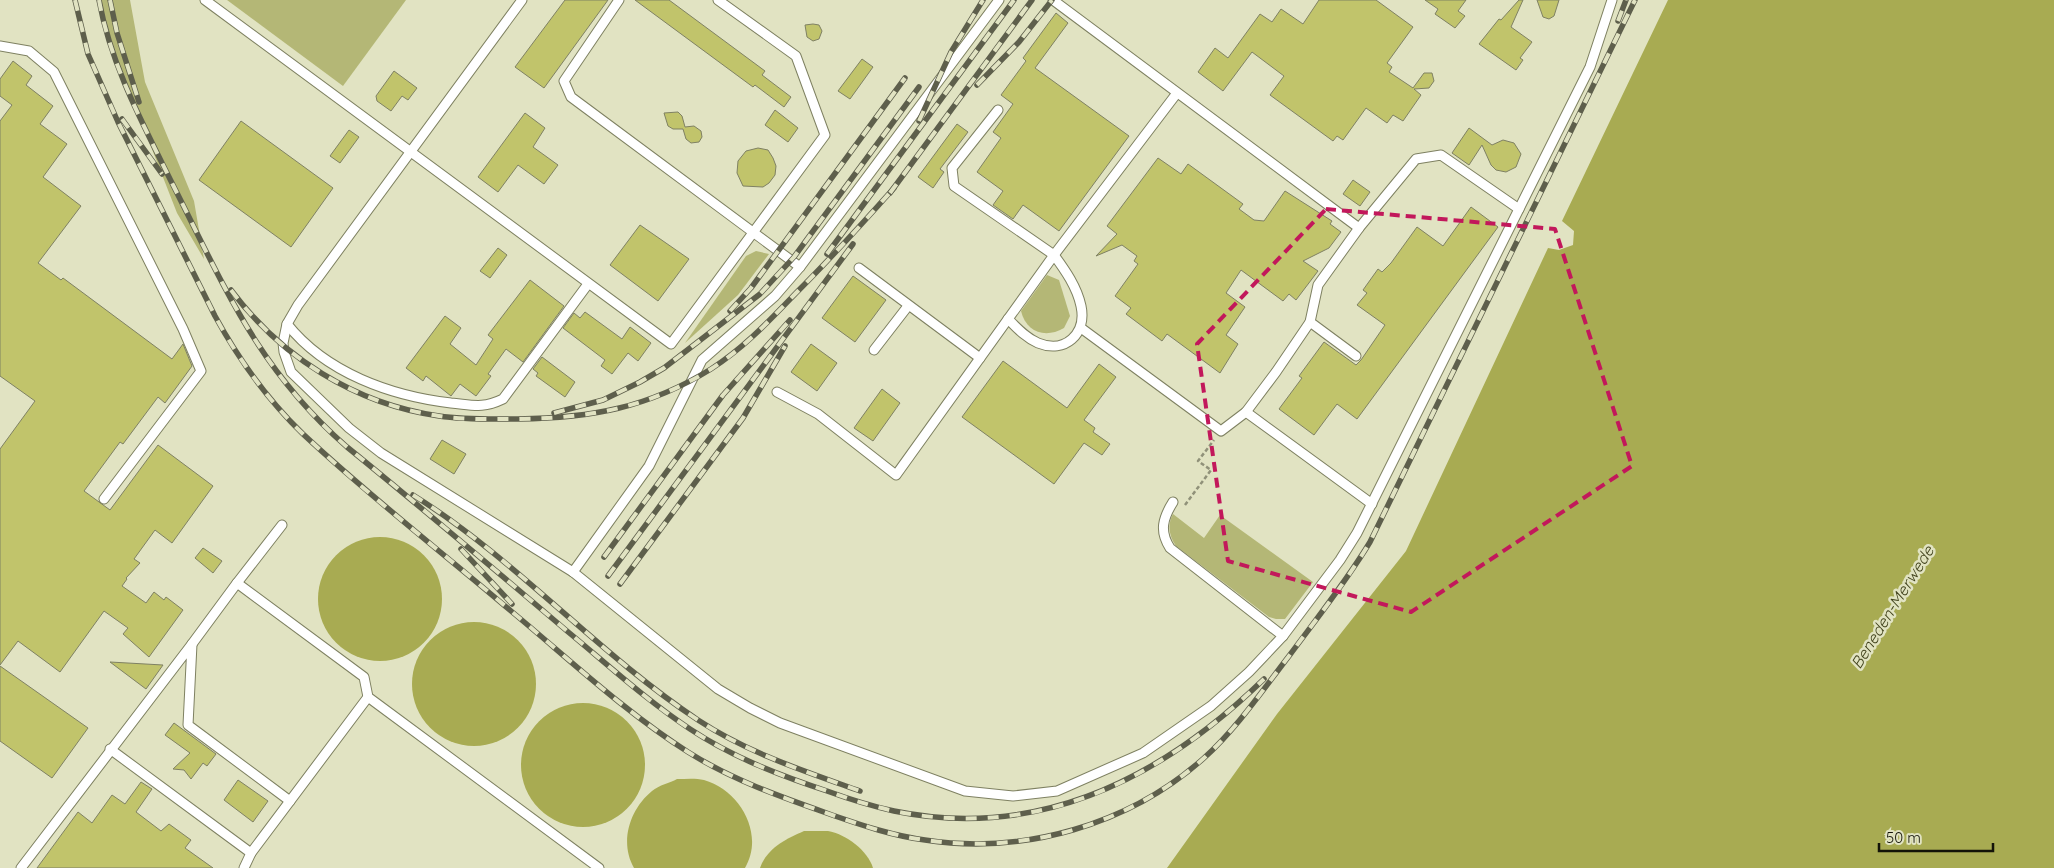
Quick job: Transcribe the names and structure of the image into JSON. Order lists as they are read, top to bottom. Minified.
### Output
{"water":["Beneden-Merwede"],"scale_bar":"50 m"}
